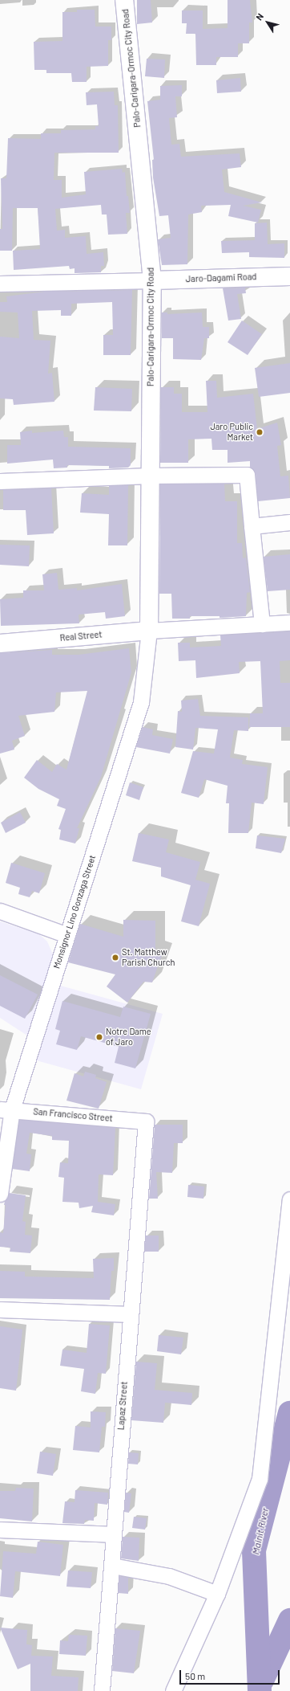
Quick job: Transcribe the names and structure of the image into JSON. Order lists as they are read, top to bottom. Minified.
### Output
{"streets":{"main road":["Palo-Carigara-Ormoc City Road","Jaro-Dagami Road","Real Street"],"street":["Monsignor Lino Gonzaga Street","San Francisco Street","Lapaz Street"]},"crossings":[["Palo-Carigara-Ormoc City Road","Jaro-Dagami Road"],["Palo-Carigara-Ormoc City Road","Real Street"],["Palo-Carigara-Ormoc City Road","Monsignor Lino Gonzaga Street"],["Real Street","Monsignor Lino Gonzaga Street"],["Monsignor Lino Gonzaga Street","San Francisco Street"],["San Francisco Street","Lapaz Street"]],"water":["Mainit River"],"places":["Jaro Public Market","St. Matthew Parish Church","Notre Dame of Jaro"],"scale_bar":"50 m","north":"top left"}
